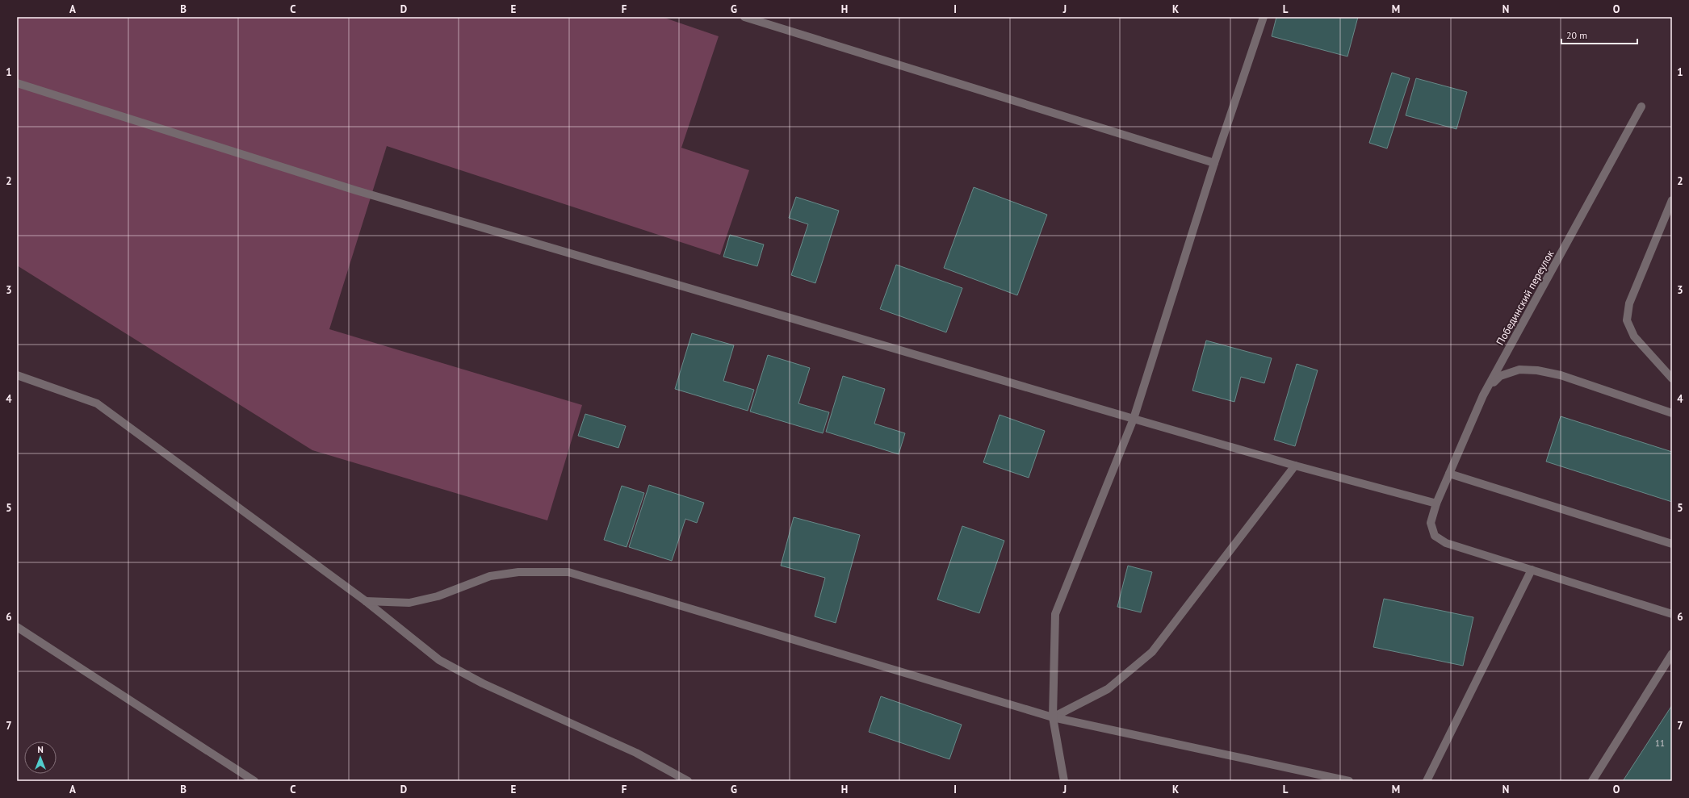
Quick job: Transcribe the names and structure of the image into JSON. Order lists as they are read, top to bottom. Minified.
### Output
{"streets":{"street":["Побединский переулок"]},"house_numbers":["11"],"scale_bar":"20 m","north":"top","grid":{"columns":["A","B","C","D","E","F","G","H","I","J","K","L","M","N","O"],"rows":["1","2","3","4","5","6","7"]}}
